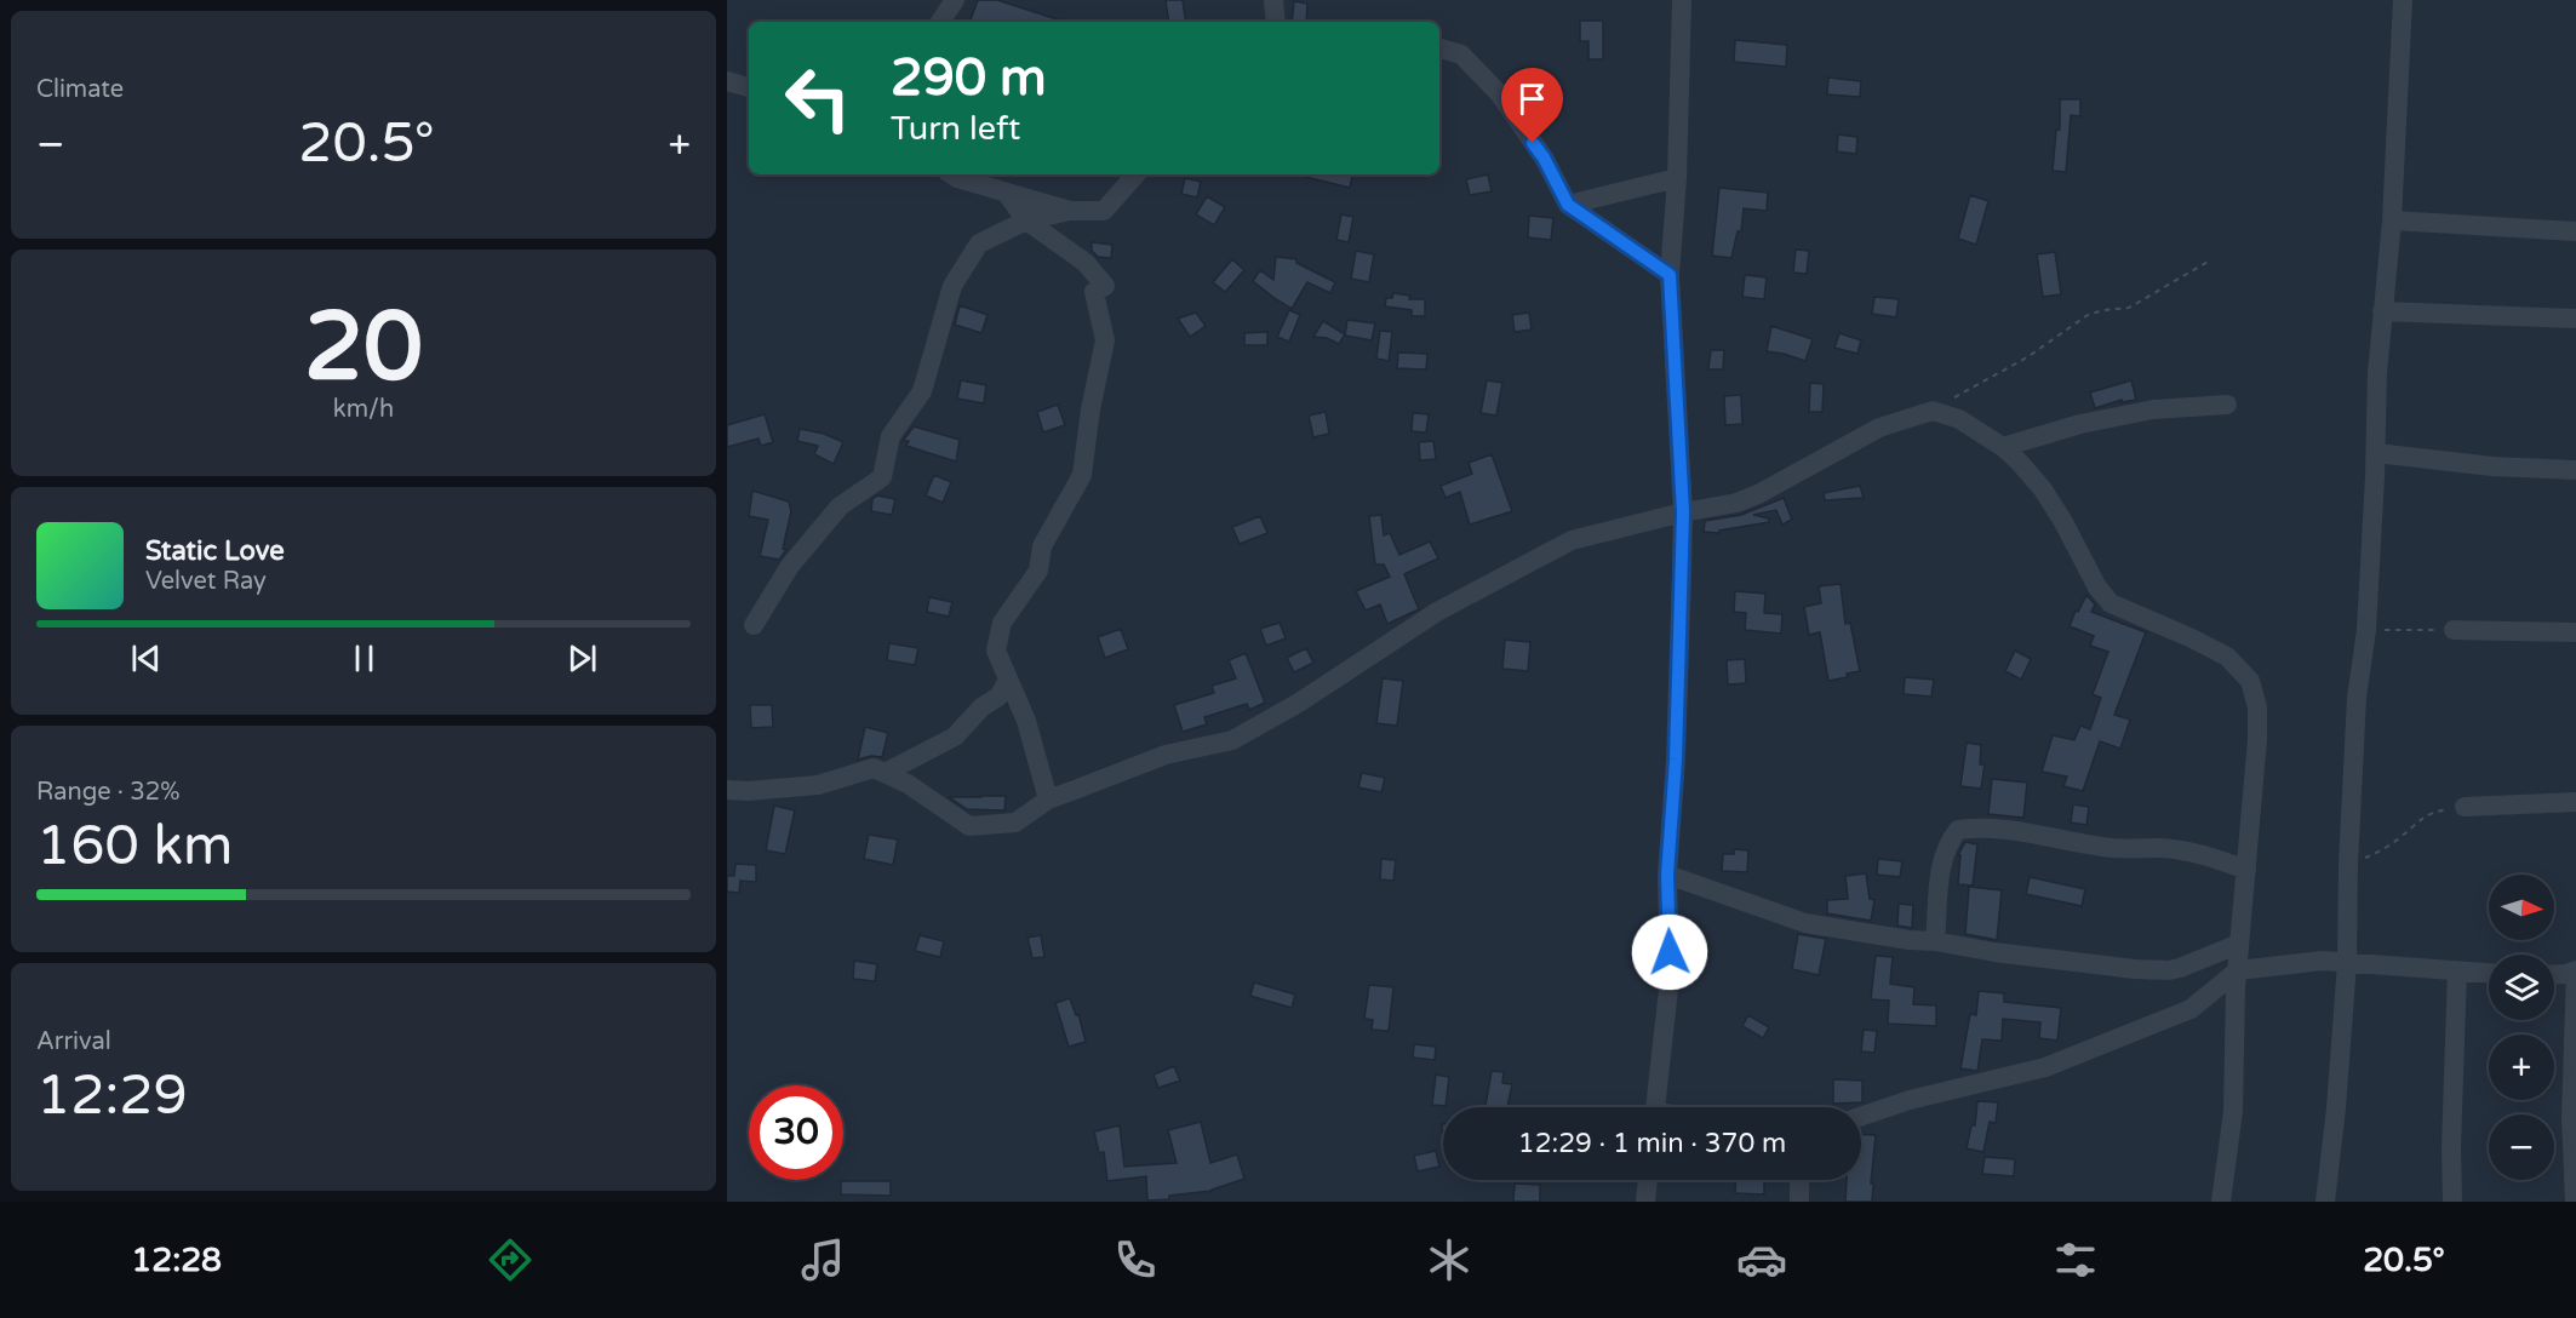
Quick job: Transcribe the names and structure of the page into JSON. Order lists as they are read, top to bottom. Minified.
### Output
{"north":"right","page":{"tile":["Climate",["20","km/h"],["Range · 32%","160 km"],["Arrival","12:29"]],"turn":["290 m","Turn left"],"heat":["−","20.5°","+"],"song":["Static Love","Velvet Ray"],"map_buttons":["+","−"],"limit":"30","trip":"12:29 · 1 min · 370 m","tabs":["12:28","20.5°"]}}
